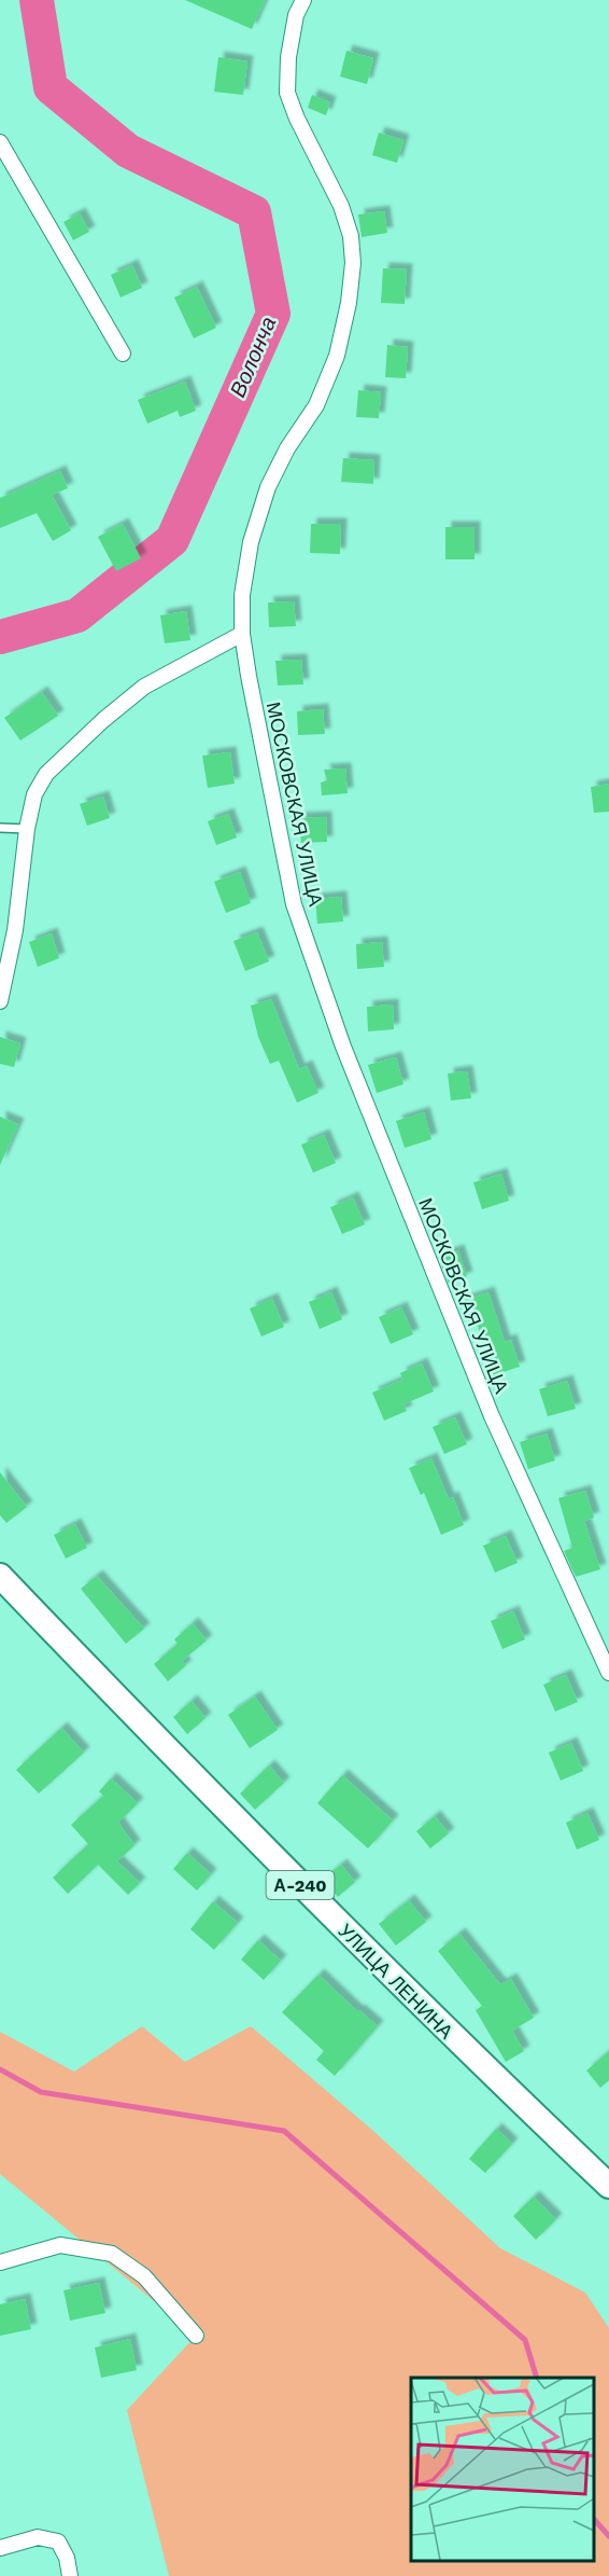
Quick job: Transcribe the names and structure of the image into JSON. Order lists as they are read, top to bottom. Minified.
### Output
{"streets":{"main road":["А-240","УЛИЦА ЛЕНИНА"],"street":["МОСКОВСКАЯ УЛИЦА"]},"water":["Волонча"]}
